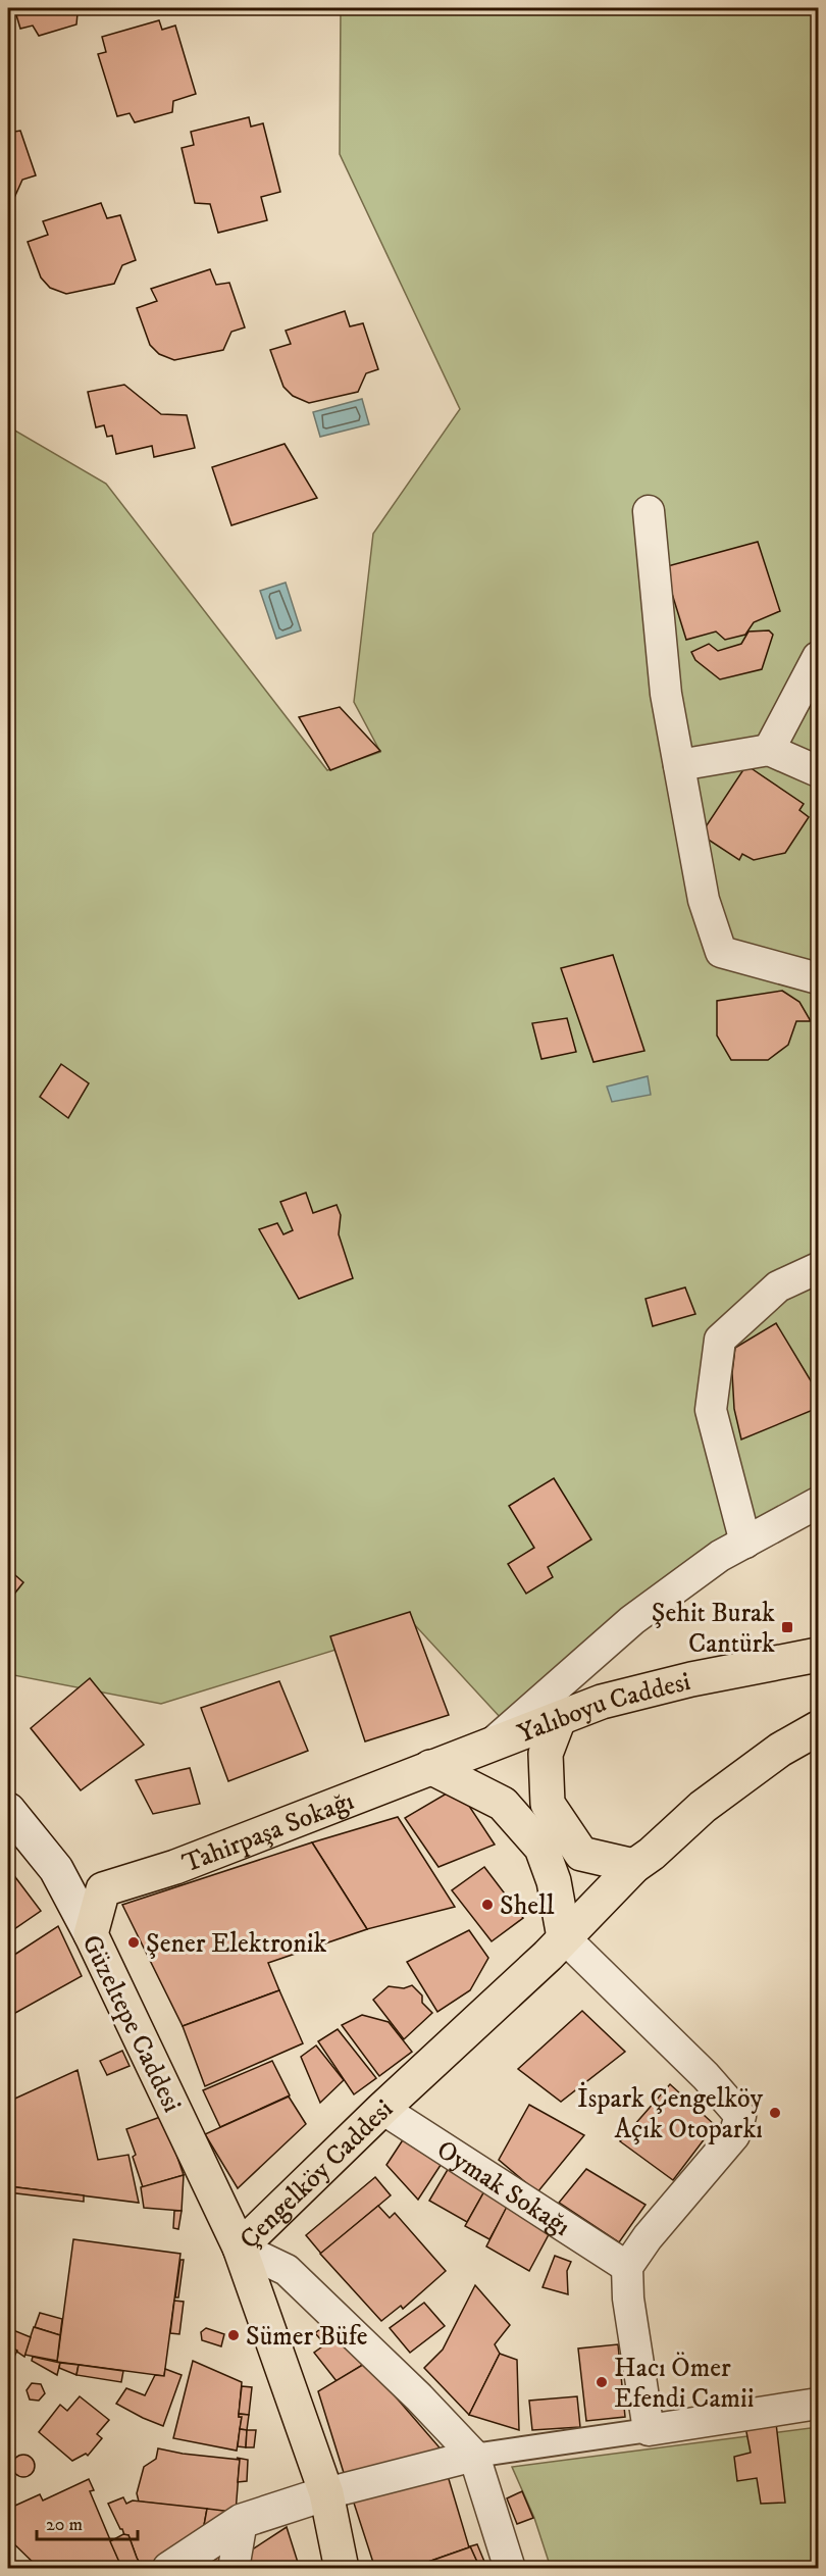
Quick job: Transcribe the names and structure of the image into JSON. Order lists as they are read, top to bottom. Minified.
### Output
{"streets":{"main road":["Yalıboyu Caddesi","Tahirpaşa Sokağı","Güzeltepe Caddesi","Çengelköy Caddesi"],"street":["Oymak Sokağı"]},"crossings":[["Yalıboyu Caddesi","Tahirpaşa Sokağı"],["Güzeltepe Caddesi","Çengelköy Caddesi"],["Çengelköy Caddesi","Oymak Sokağı"]],"places":{"transit":["Şehit Burak Cantürk"],"other":["Shell","Şener Elektronik","İspark Çengelköy Açık Otoparkı","Sümer Büfe","Hacı Ömer Efendi Camii"]},"scale_bar":"20 m"}
